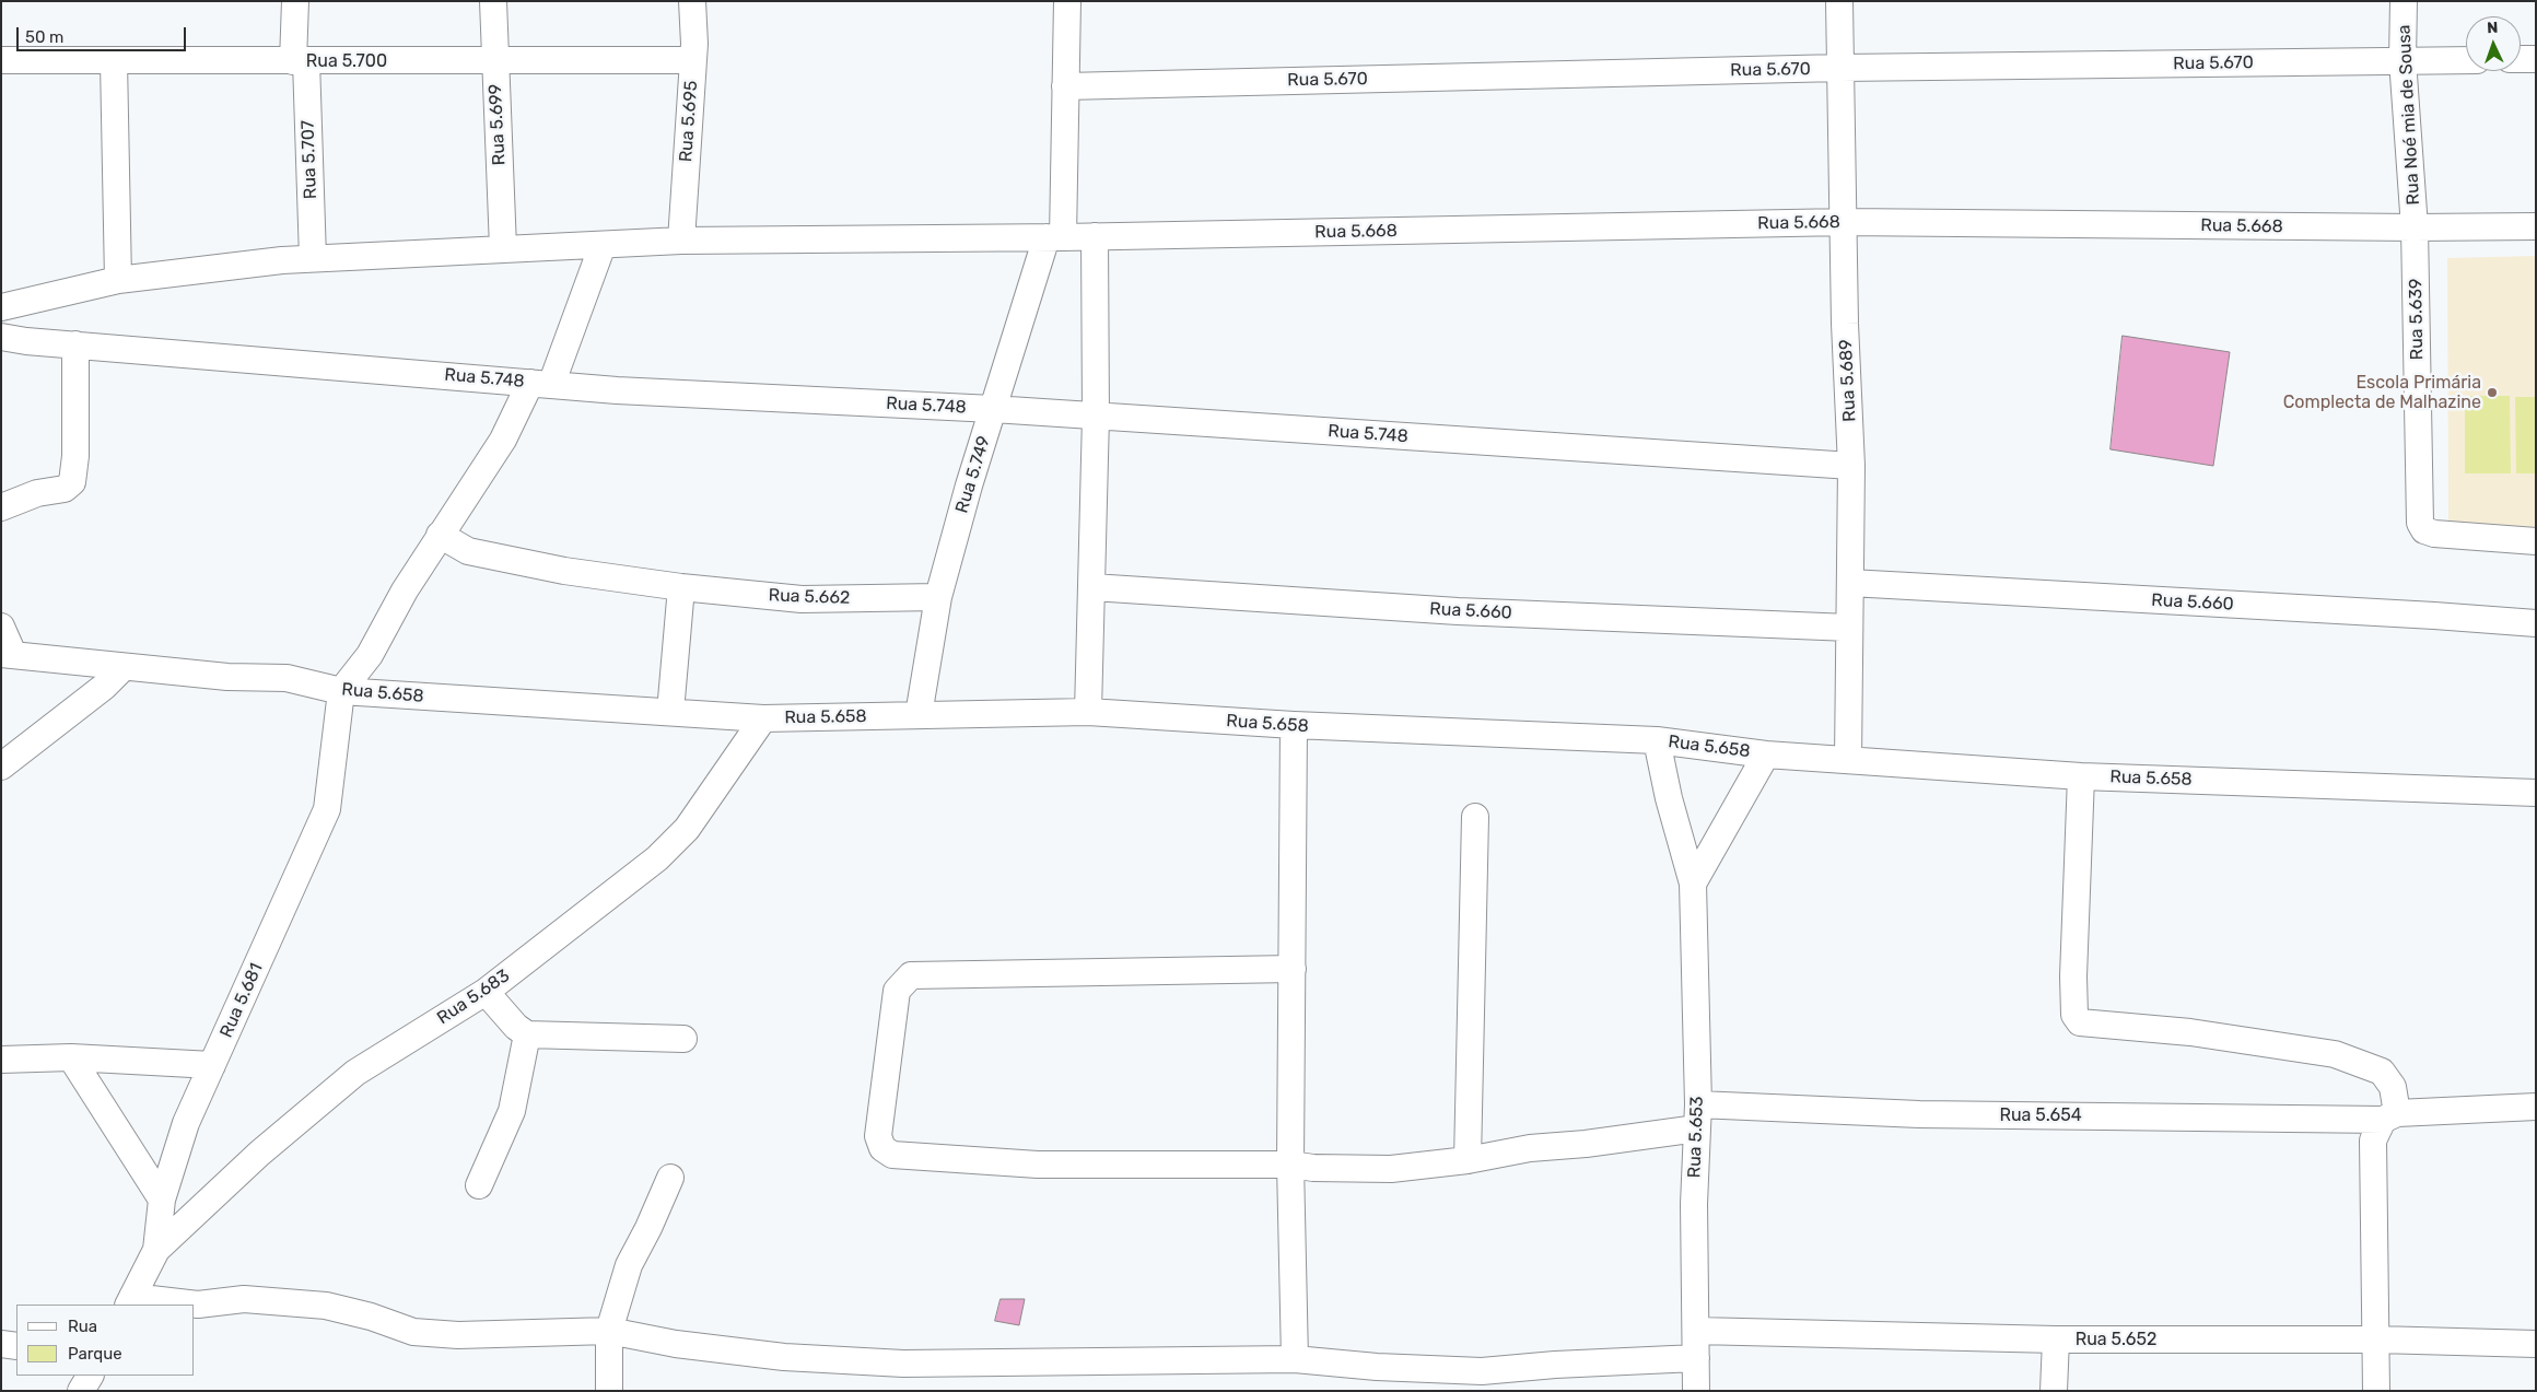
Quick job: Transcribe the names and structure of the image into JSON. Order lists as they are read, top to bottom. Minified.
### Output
{"streets":{"street":["Rua 5.700","Rua 5.670","Rua Noé mia de Sousa","Rua 5.695","Rua 5.699","Rua 5.707","Rua 5.668","Rua 5.639","Rua 5.748","Rua 5.689","Rua 5.749","Rua 5.662","Rua 5.660","Rua 5.658","Rua 5.683","Rua 5.681","Rua 5.654","Rua 5.653","Rua 5.652"]},"crossings":[["Rua 5.700","Rua 5.695"],["Rua 5.700","Rua 5.699"],["Rua 5.700","Rua 5.707"],["Rua 5.670","Rua Noé mia de Sousa"],["Rua 5.670","Rua 5.689"],["Rua 5.670","Rua 5.749"],["Rua Noé mia de Sousa","Rua 5.668"],["Rua Noé mia de Sousa","Rua 5.639"],["Rua 5.668","Rua 5.639"],["Rua 5.668","Rua 5.689"],["Rua 5.668","Rua 5.749"],["Rua 5.748","Rua 5.689"],["Rua 5.748","Rua 5.749"],["Rua 5.689","Rua 5.660"],["Rua 5.689","Rua 5.658"],["Rua 5.749","Rua 5.662"],["Rua 5.749","Rua 5.658"],["Rua 5.658","Rua 5.683"],["Rua 5.658","Rua 5.681"],["Rua 5.658","Rua 5.653"],["Rua 5.683","Rua 5.681"],["Rua 5.654","Rua 5.653"],["Rua 5.653","Rua 5.652"]],"places":["Escola Primária Complecta de Malhazine"],"legend":["Rua","Parque"],"scale_bar":"50 m","north":"top"}
